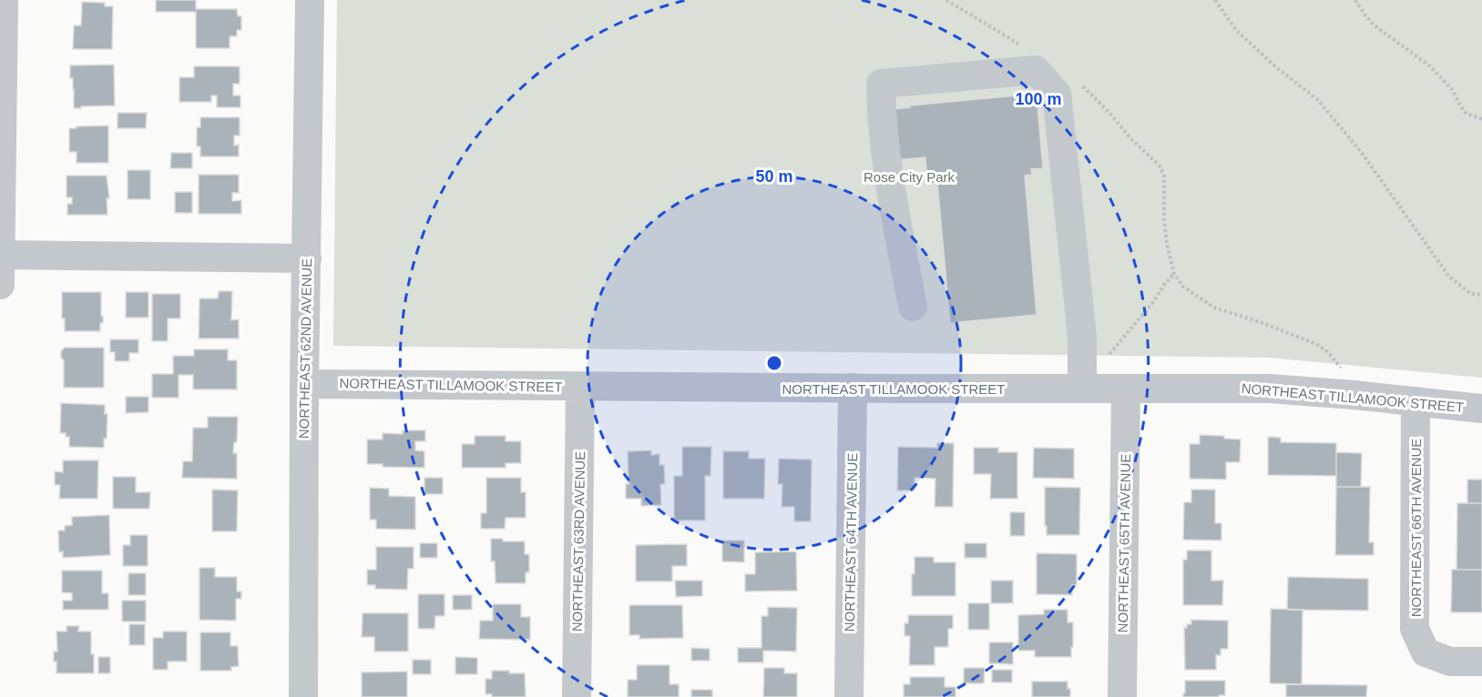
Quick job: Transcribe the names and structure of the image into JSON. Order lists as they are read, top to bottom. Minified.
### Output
{"streets":{"street":["NORTHEAST 62ND AVENUE","NORTHEAST TILLAMOOK STREET","NORTHEAST 66TH AVENUE","NORTHEAST 63RD AVENUE","NORTHEAST 64TH AVENUE","NORTHEAST 65TH AVENUE"]},"crossings":[["NORTHEAST 62ND AVENUE","NORTHEAST TILLAMOOK STREET"],["NORTHEAST TILLAMOOK STREET","NORTHEAST 66TH AVENUE"],["NORTHEAST TILLAMOOK STREET","NORTHEAST 63RD AVENUE"],["NORTHEAST TILLAMOOK STREET","NORTHEAST 64TH AVENUE"],["NORTHEAST TILLAMOOK STREET","NORTHEAST 65TH AVENUE"]],"parks":["Rose City Park"],"rings":["100 m","50 m"]}
